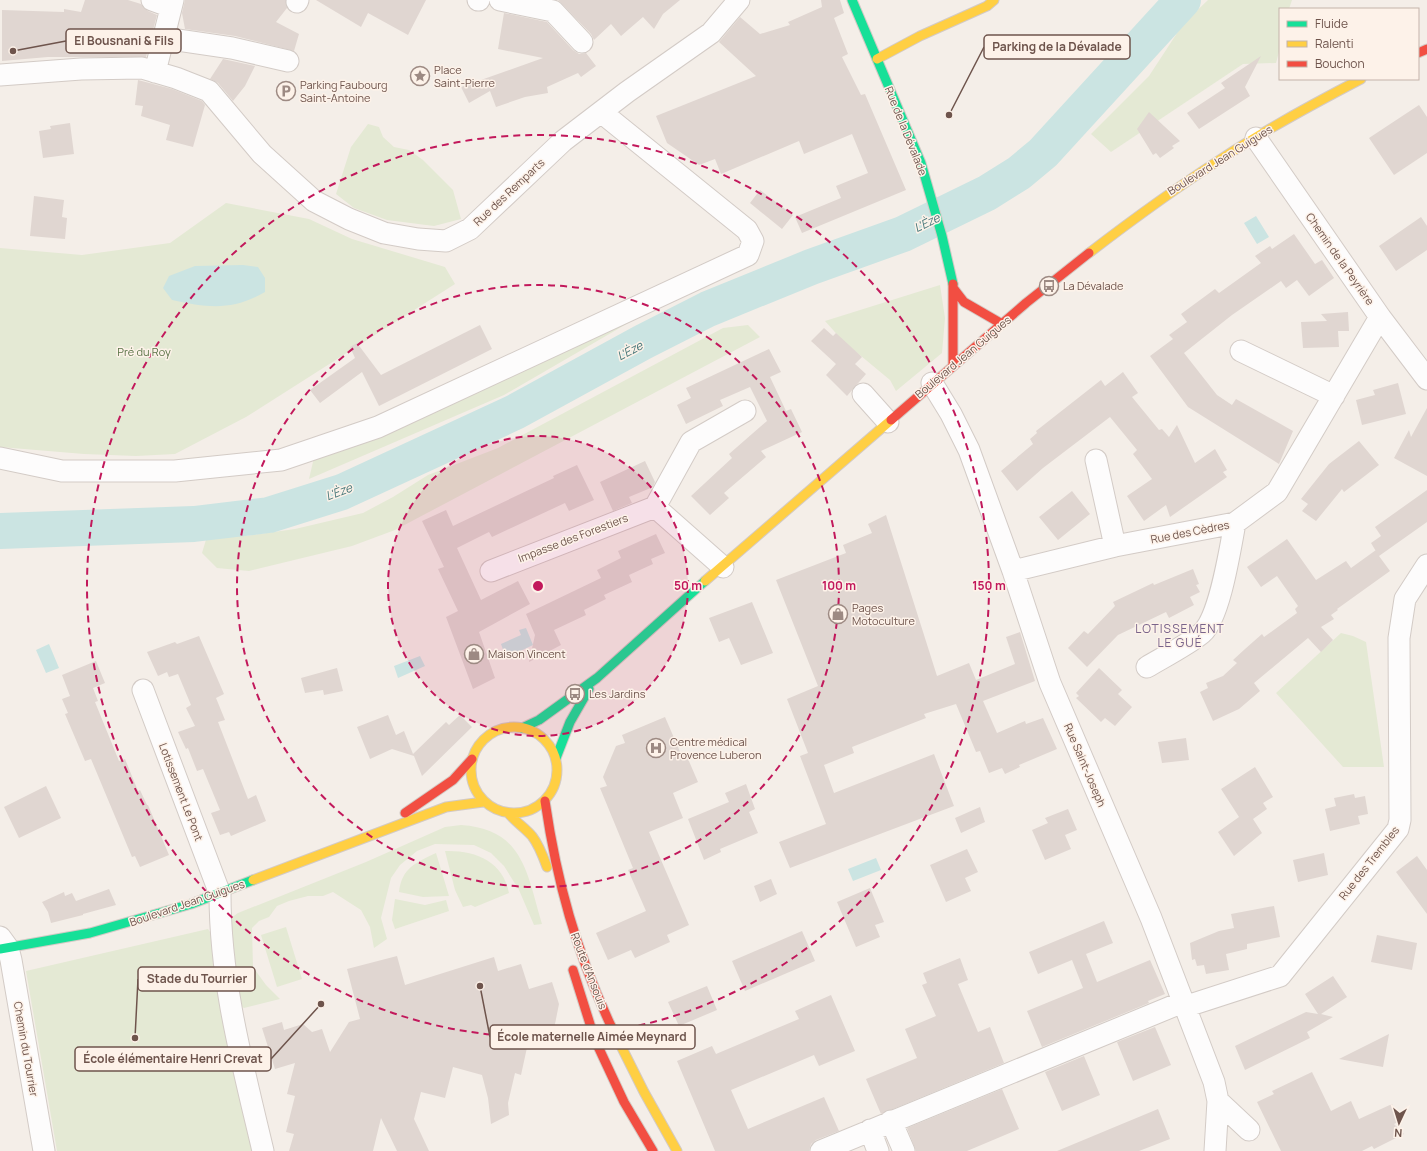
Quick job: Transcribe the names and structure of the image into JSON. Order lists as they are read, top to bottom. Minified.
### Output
{"streets":{"main road":["Rue de la Dévalade","Boulevard Jean Guigues","Route d'Ansouis"],"street":["Rue des Remparts","Chemin de la Peyrière","Rue des Cèdres","Impasse des Forestiers","Rue Saint-Joseph","Lotissement Le Pont","Rue des Trembles","Chemin du Tourrier"]},"crossings":[["Rue de la Dévalade","Boulevard Jean Guigues"],["Boulevard Jean Guigues","Chemin de la Peyrière"],["Boulevard Jean Guigues","Rue Saint-Joseph"],["Boulevard Jean Guigues","Lotissement Le Pont"],["Boulevard Jean Guigues","Route d'Ansouis"],["Boulevard Jean Guigues","Chemin du Tourrier"],["Chemin de la Peyrière","Rue des Cèdres"],["Rue des Cèdres","Rue Saint-Joseph"],["Rue Saint-Joseph","Rue des Trembles"]],"districts":["LOTISSEMENT LE GUÉ"],"water":["L'Èze"],"parks":["Pré du Roy"],"places":{"other":["El Bousnani & Fils","Parking de la Dévalade","École maternelle Aimée Meynard","École élémentaire Henri Crevat","Stade du Tourrier"],"place":["Place Saint-Pierre"],"parking":["Parking Faubourg Saint-Antoine"],"bus stop":["La Dévalade","Les Jardins"],"shop":["Pages Motoculture","Maison Vincent"],"hospital":["Centre médical Provence Luberon"]},"legend":["Fluide","Ralenti","Bouchon"],"north":"bottom","rings":["50 m","100 m","150 m"]}
